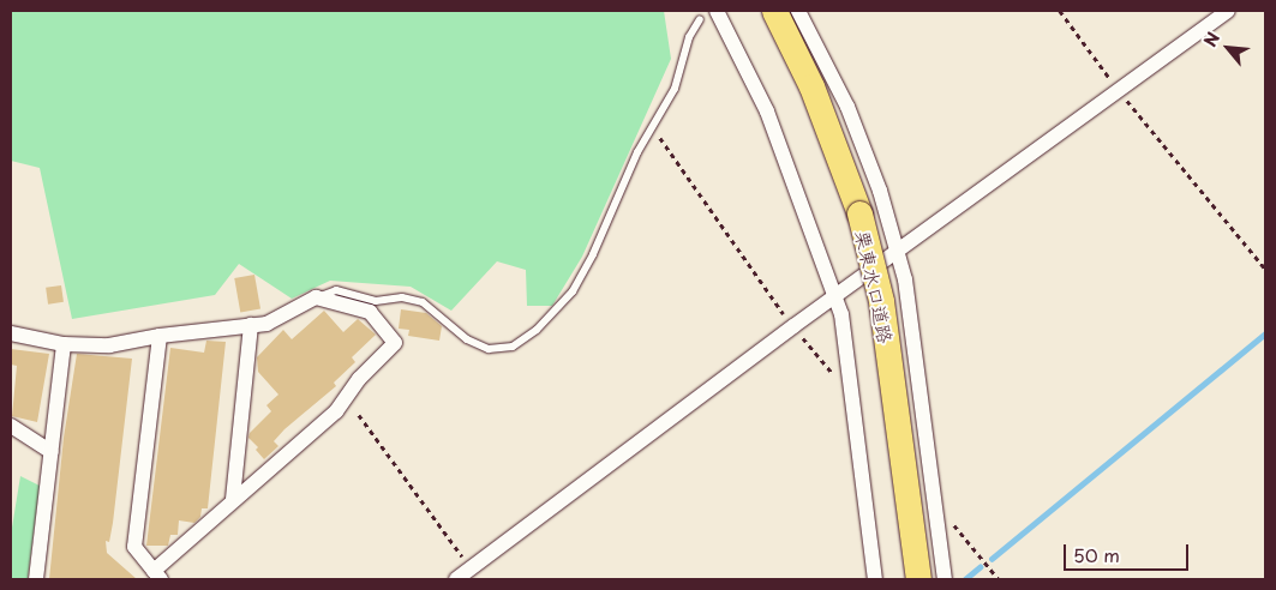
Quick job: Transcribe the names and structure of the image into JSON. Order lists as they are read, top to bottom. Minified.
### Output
{"streets":{"highway":["栗東水口道路"]},"scale_bar":"50 m","north":"top left"}
